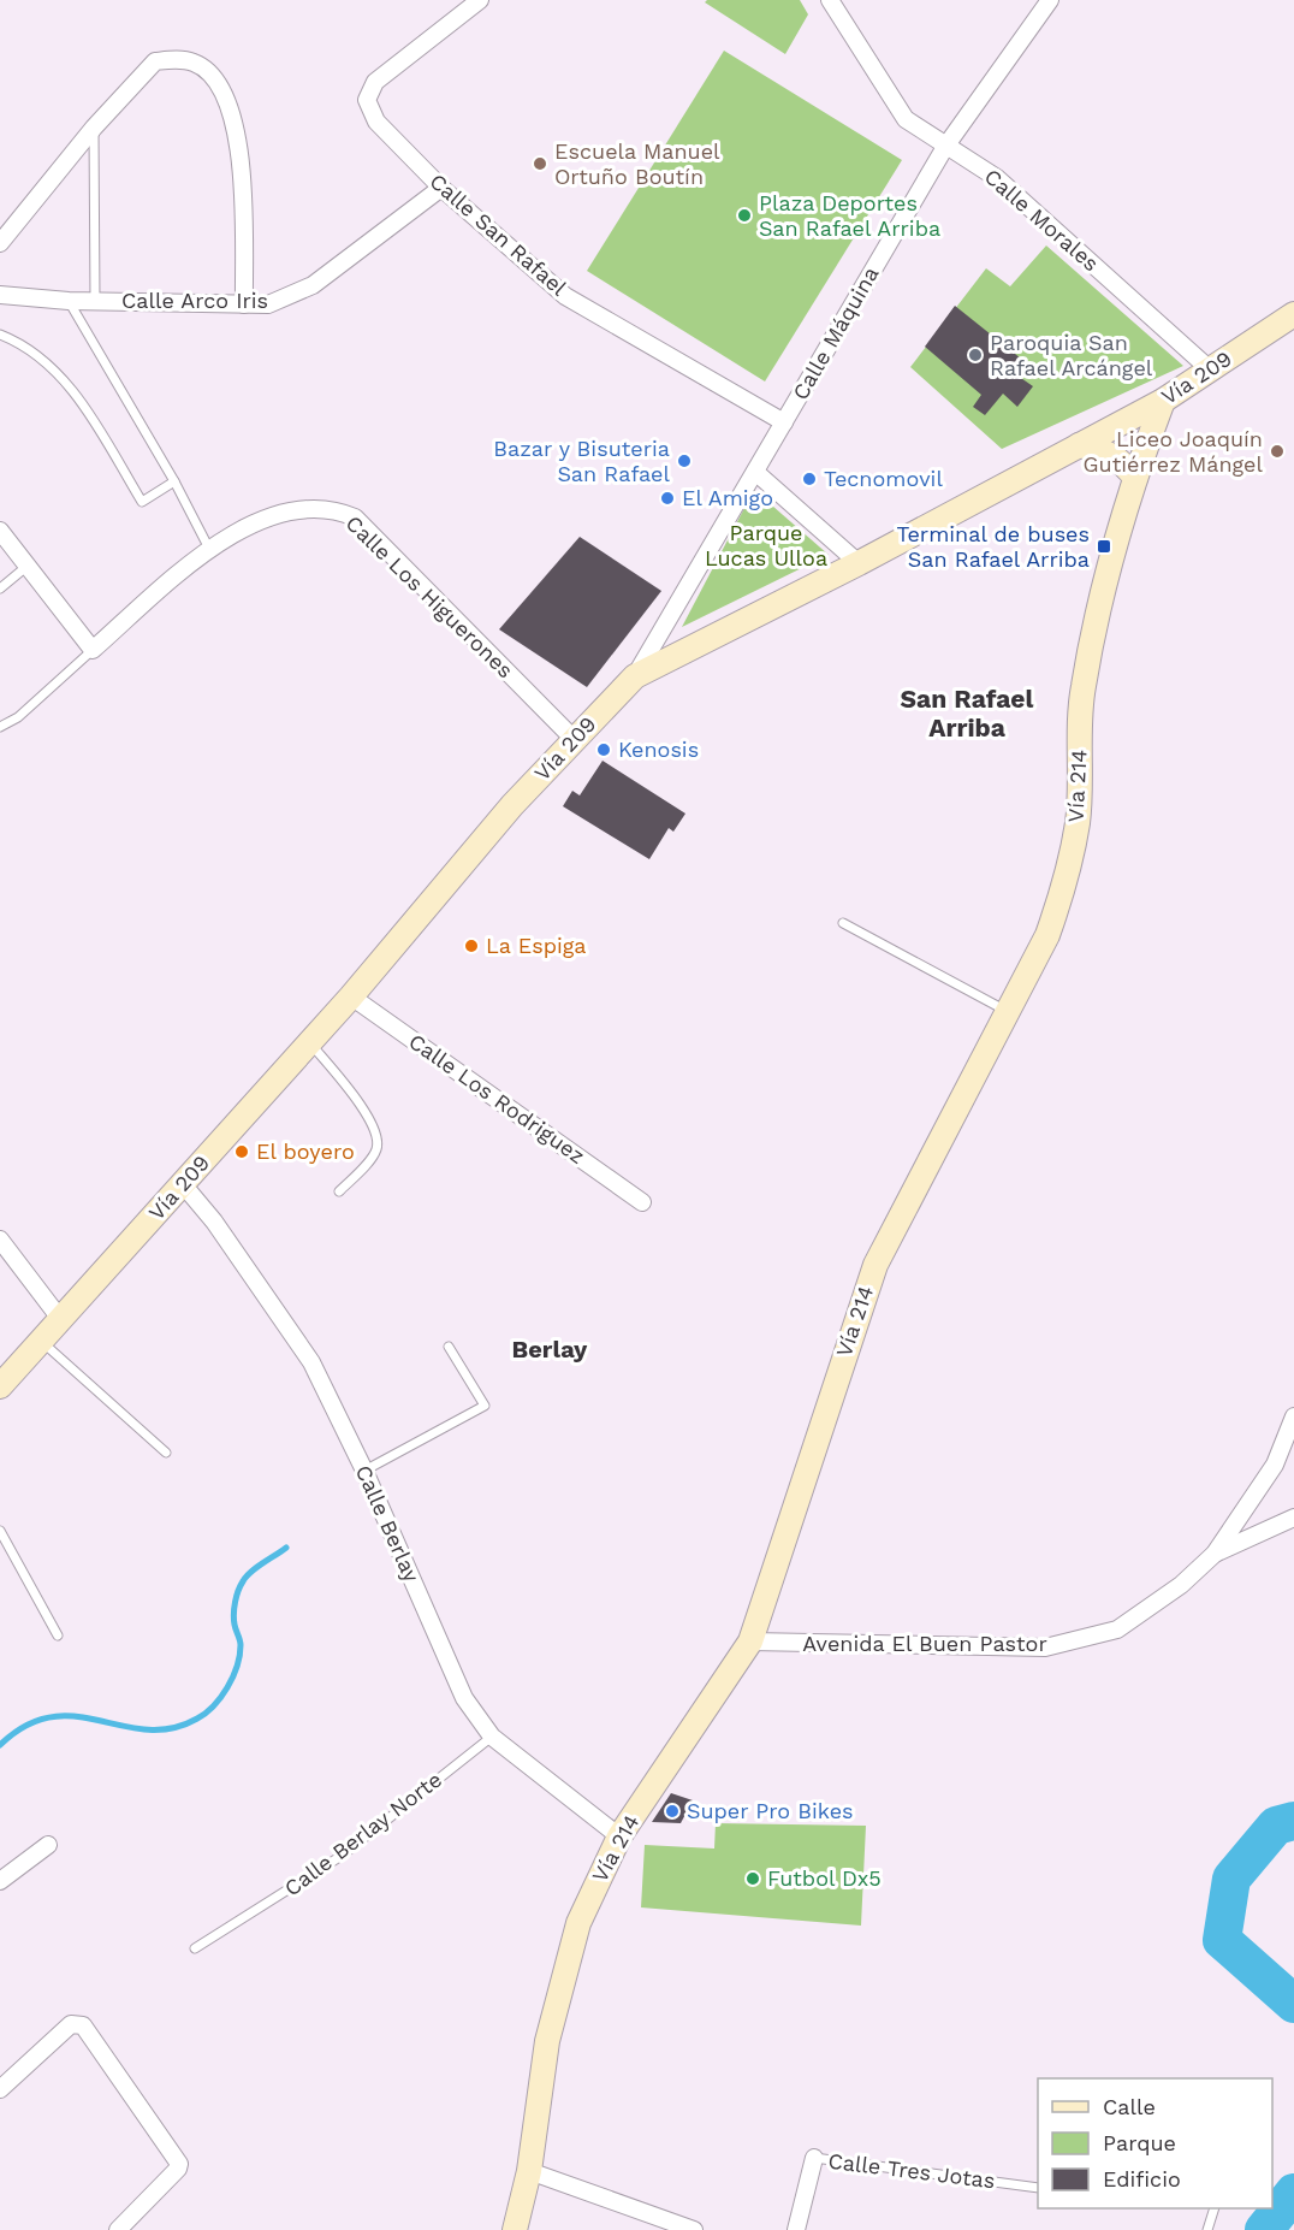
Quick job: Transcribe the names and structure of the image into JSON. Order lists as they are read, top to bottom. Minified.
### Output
{"streets":{"main road":["Vía 209","Vía 214"],"street":["Calle Morales","Calle San Rafael","Calle Arco Iris","Calle Máquina","Calle Los Higuerones","Calle Los Rodriguez","Calle Berlay","Avenida El Buen Pastor","Calle Tres Jotas"],"lane":["Calle Berlay Norte"]},"crossings":[["Calle Morales","Calle Máquina"],["Calle Morales","Vía 209"],["Calle San Rafael","Calle Arco Iris"],["Calle San Rafael","Calle Máquina"],["Calle Máquina","Vía 209"],["Vía 209","Calle Los Higuerones"],["Vía 209","Vía 214"],["Vía 209","Calle Los Rodriguez"],["Vía 209","Calle Berlay"],["Vía 214","Calle Berlay"],["Vía 214","Avenida El Buen Pastor"],["Calle Berlay","Calle Berlay Norte"]],"districts":["San Rafael Arriba","Berlay"],"parks":["Parque Lucas Ulloa"],"places":{"other":["Escuela Manuel Ortuño Boutín","Plaza Deportes San Rafael Arriba","Paroquia San Rafael Arcángel","Liceo Joaquín Gutiérrez Mángel","Bazar y Bisuteria San Rafael","Tecnomovil","El Amigo","Kenosis","La Espiga","El boyero","Super Pro Bikes","Futbol Dx5"],"transit":["Terminal de buses San Rafael Arriba"]},"legend":["Calle","Parque","Edificio"]}
